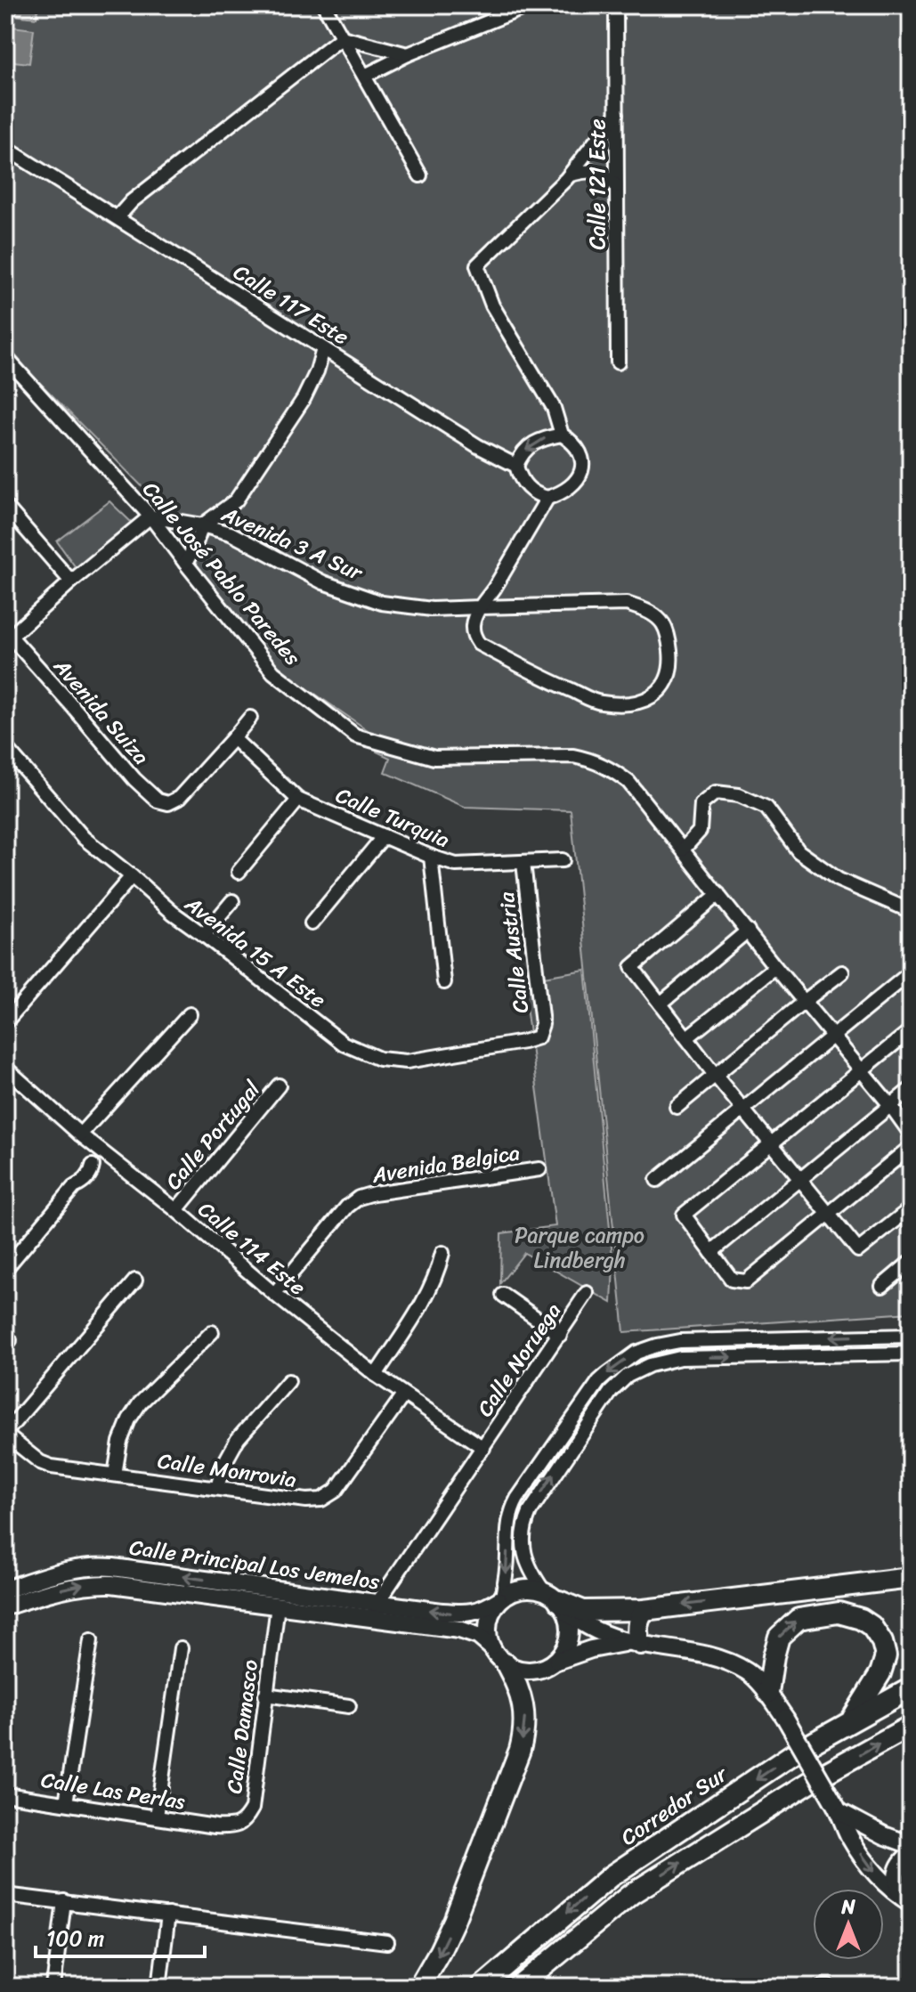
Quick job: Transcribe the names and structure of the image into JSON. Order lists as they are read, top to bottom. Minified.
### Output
{"streets":{"highway":["Corredor Sur"],"main road":["Calle Principal Los Jemelos"],"street":["Calle 121 Este","Calle 117 Este","Avenida 3 A Sur","Calle José Pablo Paredes","Avenida Suiza","Calle Turquia","Avenida 15 A Este","Calle Austria","Calle Portugal","Avenida Belgica","Calle 114 Este","Calle Noruega","Calle Monrovia","Calle Damasco","Calle Las Perlas"]},"crossings":[["Avenida 3 A Sur","Calle José Pablo Paredes"],["Avenida Suiza","Calle Turquia"],["Calle Turquia","Calle Austria"],["Avenida 15 A Este","Calle Austria"],["Calle Portugal","Calle 114 Este"],["Avenida Belgica","Calle 114 Este"],["Calle 114 Este","Calle Noruega"],["Calle 114 Este","Calle Monrovia"],["Calle Noruega","Calle Principal Los Jemelos"],["Calle Principal Los Jemelos","Calle Damasco"],["Calle Damasco","Calle Las Perlas"]],"parks":["Parque campo Lindbergh"],"scale_bar":"100 m","north":"top"}
